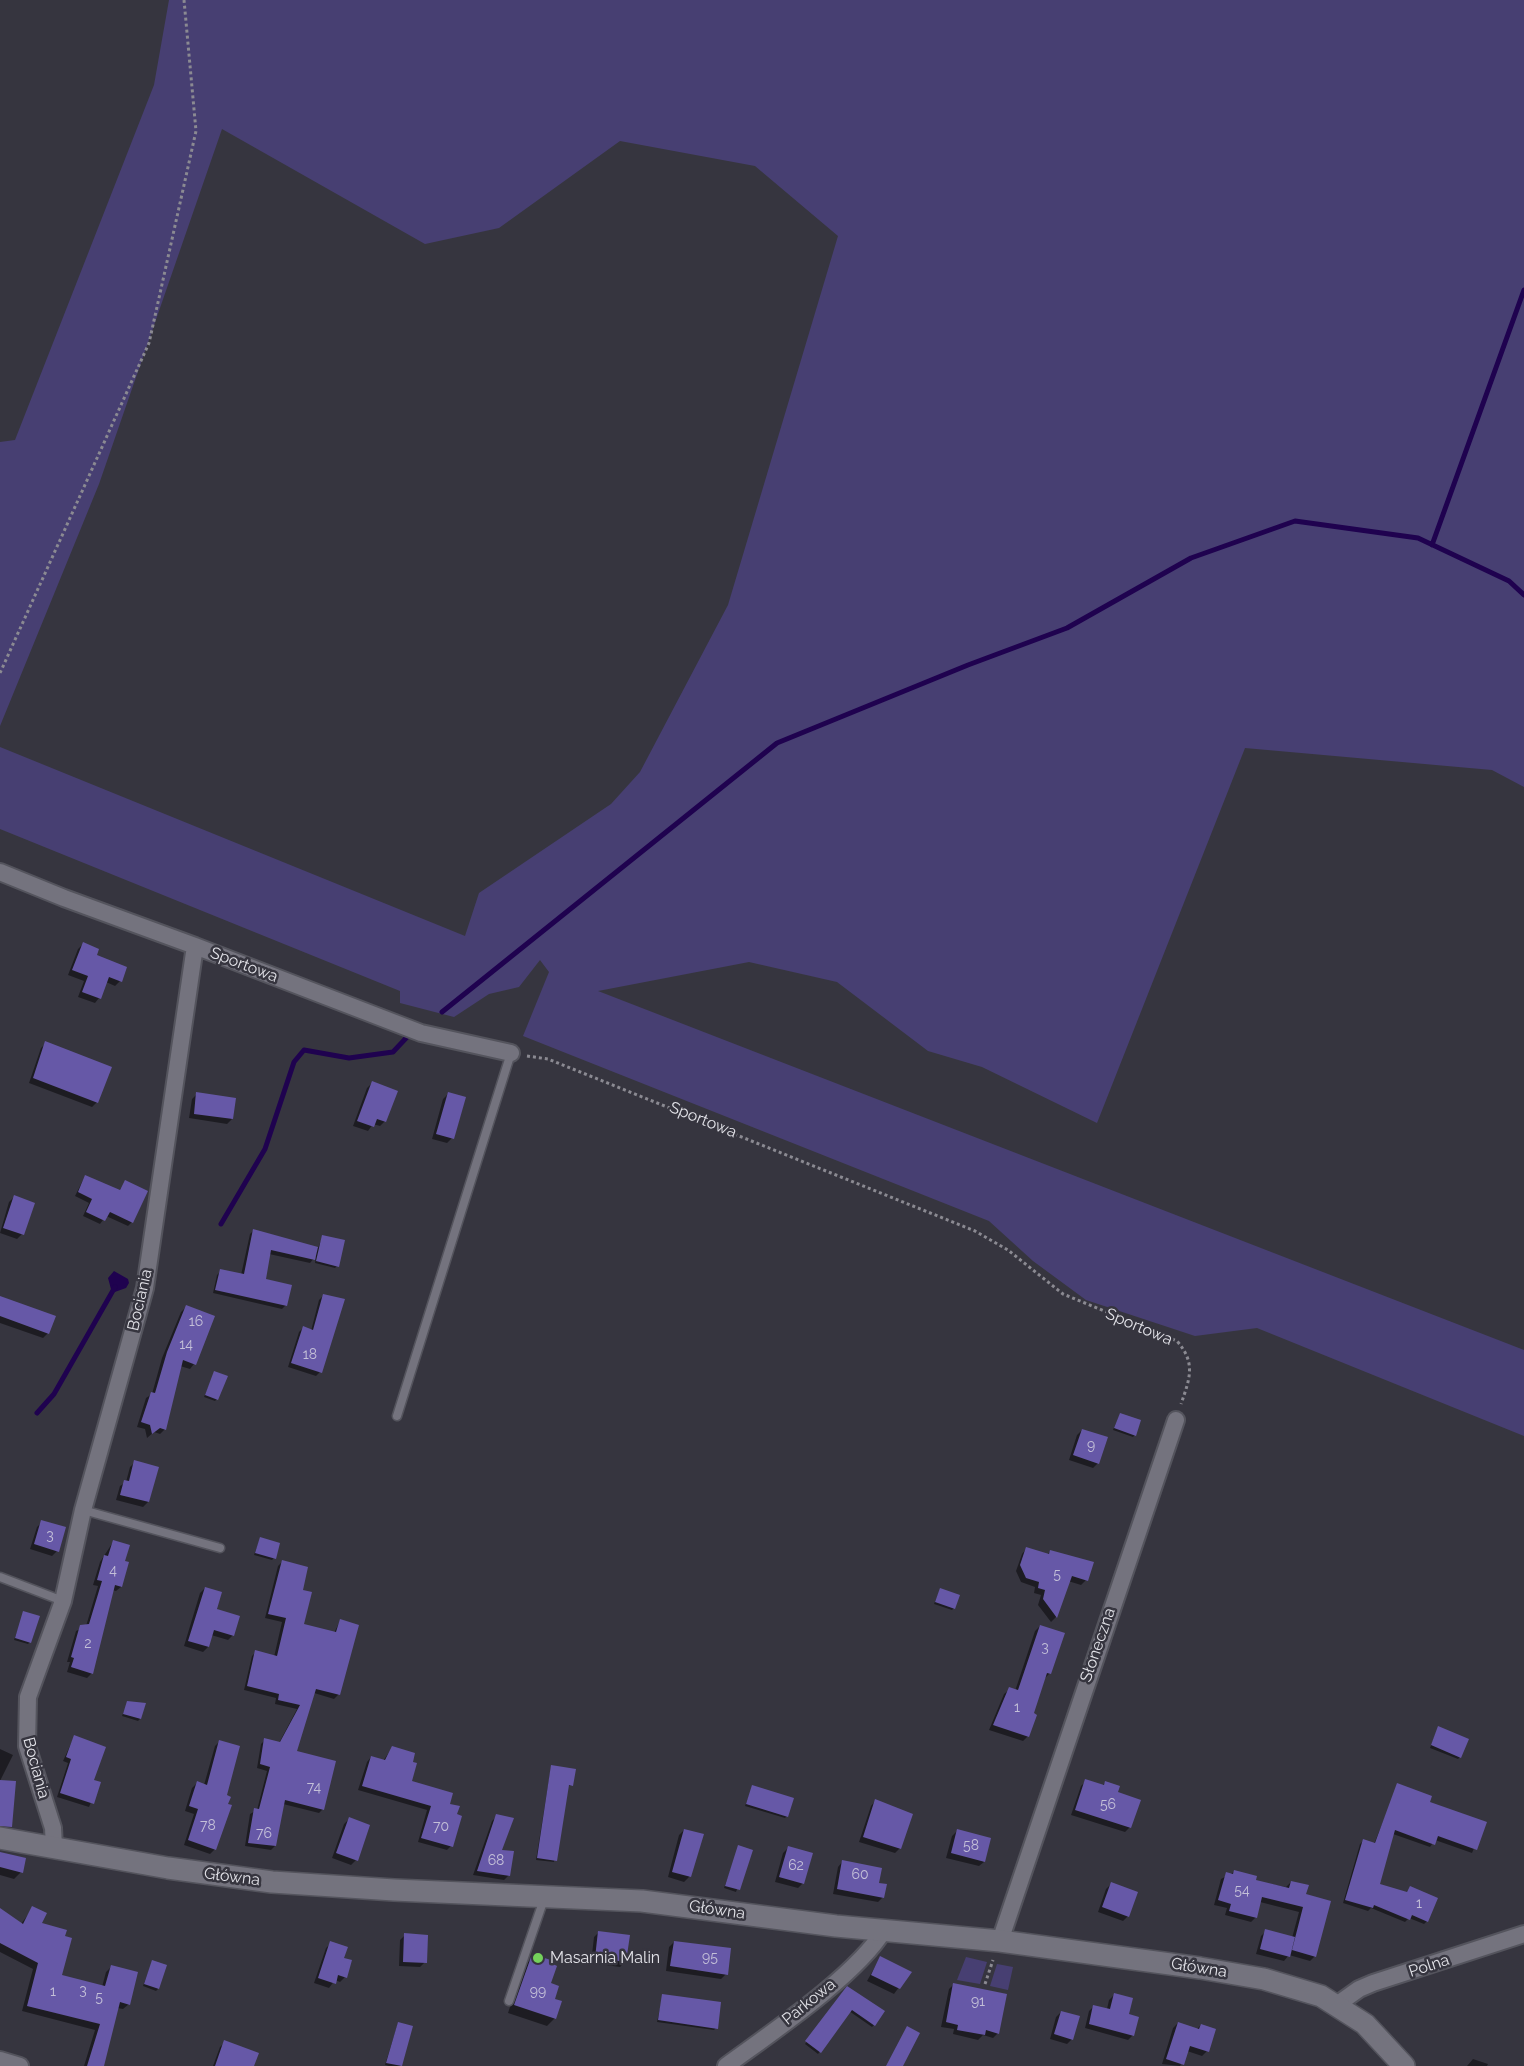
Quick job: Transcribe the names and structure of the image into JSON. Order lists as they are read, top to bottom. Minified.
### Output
{"streets":{"street":["Sportowa","Bociania","Słoneczna","Główna","Polna","Parkowa"]},"crossings":[["Sportowa","Bociania"],["Sportowa","Słoneczna"],["Bociania","Główna"],["Słoneczna","Główna"],["Główna","Polna"],["Główna","Parkowa"]],"places":["Masarnia Malin"],"house_numbers":["16","14","18","9","3","4","5","2","3","1","74","56","78","70","76","58","68","62","60","54","1","95","3","1","99","5","91"]}
